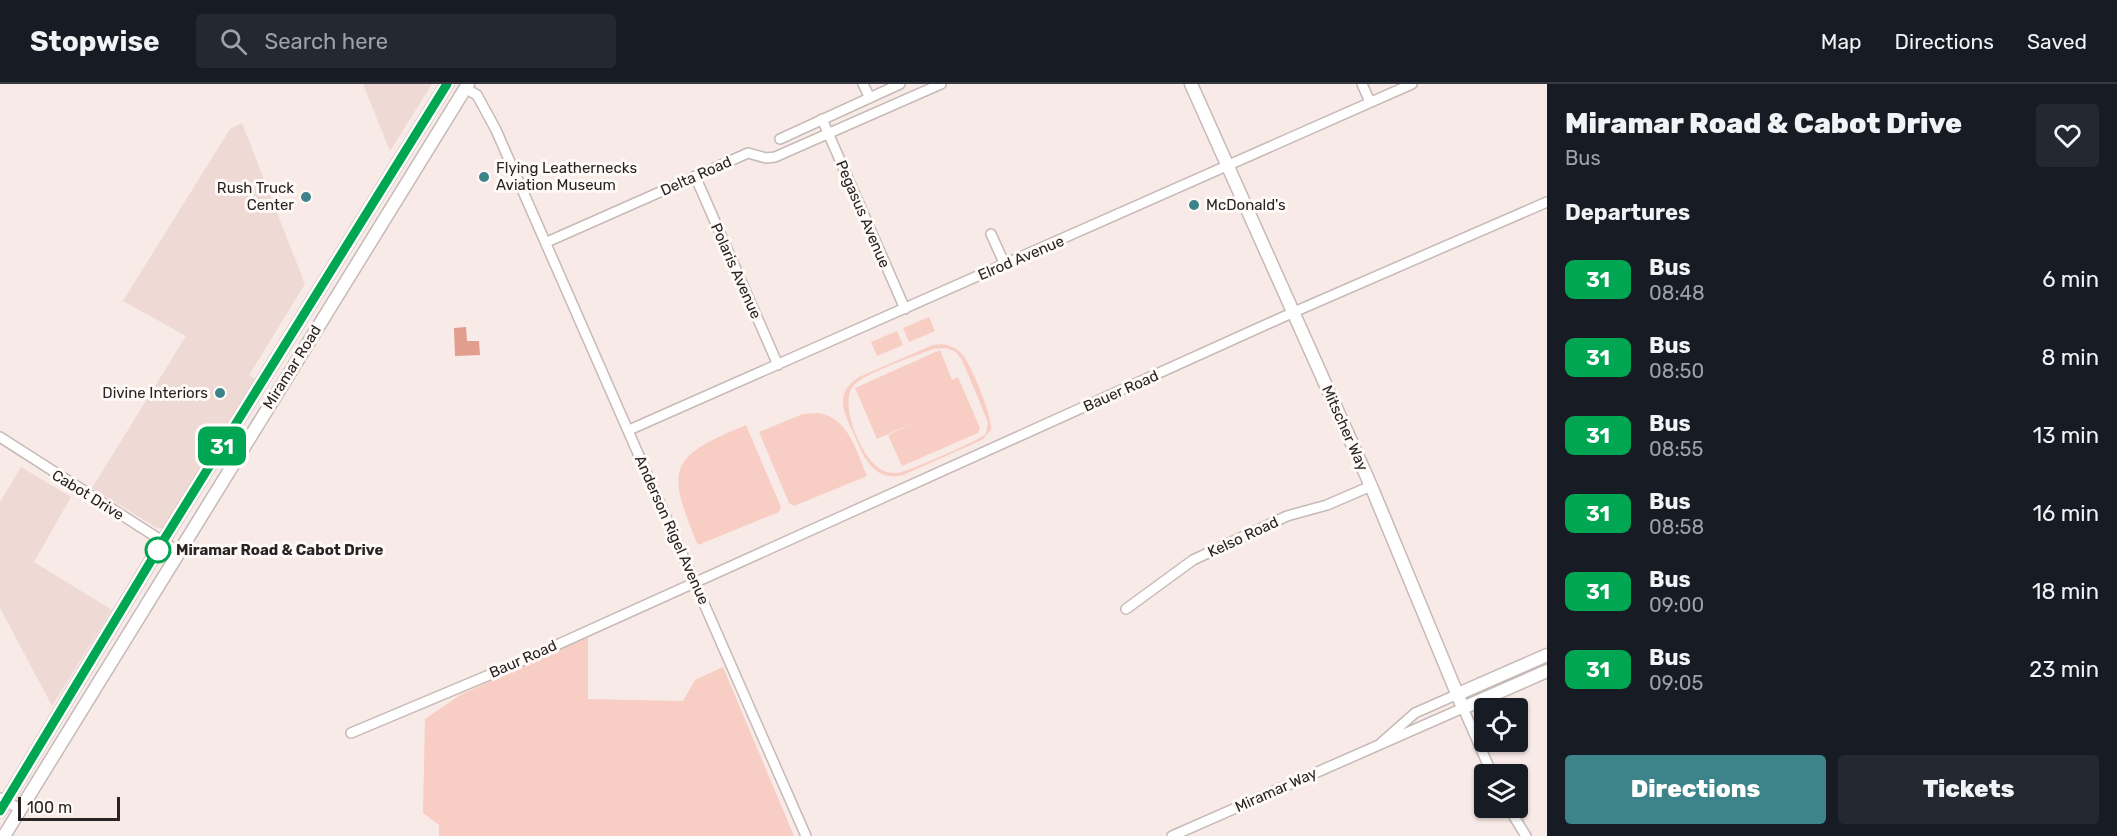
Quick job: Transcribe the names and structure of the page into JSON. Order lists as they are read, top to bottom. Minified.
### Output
{"streets":{"main road":["Miramar Road","Mitscher Way","Miramar Way"],"street":["Delta Road","Pegasus Avenue","Elrod Avenue","Polaris Avenue","Bauer Road","Cabot Drive","Anderson Rigel Avenue","Kelso Road","Baur Road"]},"crossings":[["Delta Road","Pegasus Avenue"],["Delta Road","Polaris Avenue"],["Delta Road","Anderson Rigel Avenue"],["Pegasus Avenue","Elrod Avenue"],["Elrod Avenue","Polaris Avenue"],["Elrod Avenue","Mitscher Way"],["Elrod Avenue","Anderson Rigel Avenue"],["Miramar Road","Cabot Drive"],["Miramar Road","Anderson Rigel Avenue"],["Bauer Road","Mitscher Way"],["Bauer Road","Anderson Rigel Avenue"],["Bauer Road","Baur Road"],["Mitscher Way","Kelso Road"],["Mitscher Way","Miramar Way"],["Anderson Rigel Avenue","Baur Road"]],"places":["Flying Leathernecks Aviation Museum","Rush Truck Center","McDonald's","Divine Interiors","Miramar Road & Cabot Drive"],"lines":["bus line 31"],"scale_bar":"100 m","page":{"header":"Stopwise","search":"Search here","nav":["Map","Directions","Saved"],"on_map":"31","heading":[["Miramar Road & Cabot Drive","Bus"],"Departures"],"list":[{"mark":"31","name":"Bus","note":"08:48","value":"6 min"},{"mark":"31","name":"Bus","note":"08:50","value":"8 min"},{"mark":"31","name":"Bus","note":"08:55","value":"13 min"},{"mark":"31","name":"Bus","note":"08:58","value":"16 min"},{"mark":"31","name":"Bus","note":"09:00","value":"18 min"},{"mark":"31","name":"Bus","note":"09:05","value":"23 min"}],"buttons":["Directions","Tickets"],"scale":"100 m"}}
